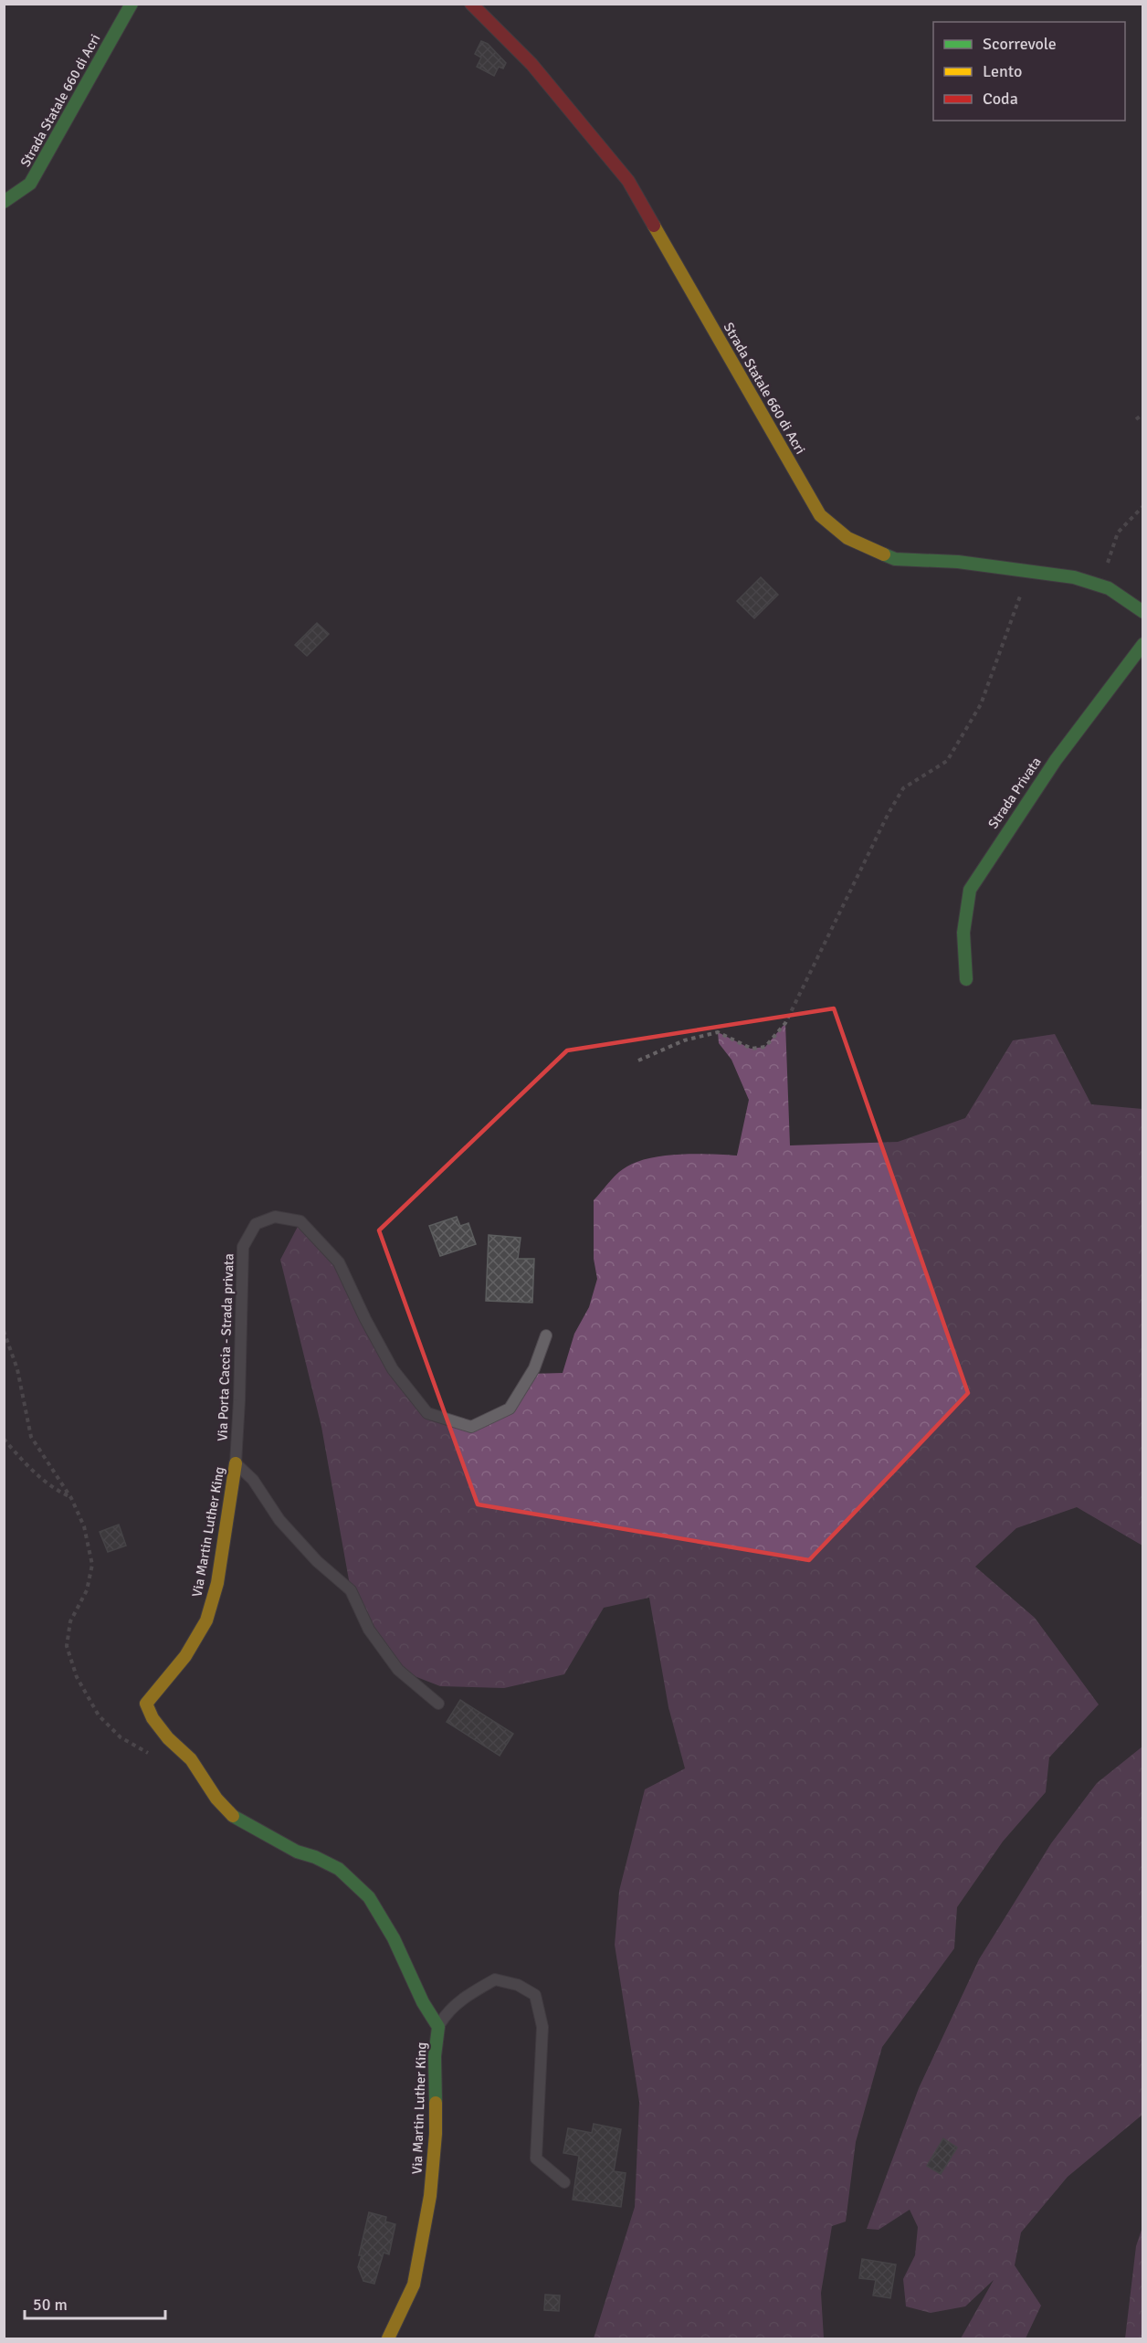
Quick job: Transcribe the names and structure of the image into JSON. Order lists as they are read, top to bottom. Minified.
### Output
{"streets":{"street":["Strada Statale 660 di Acri","Strada Privata","Via Martin Luther King"],"lane":["Via Porta Caccia - Strada privata"]},"crossings":[["Via Porta Caccia - Strada privata","Via Martin Luther King"]],"legend":["Scorrevole","Lento","Coda"],"scale_bar":"50 m"}
